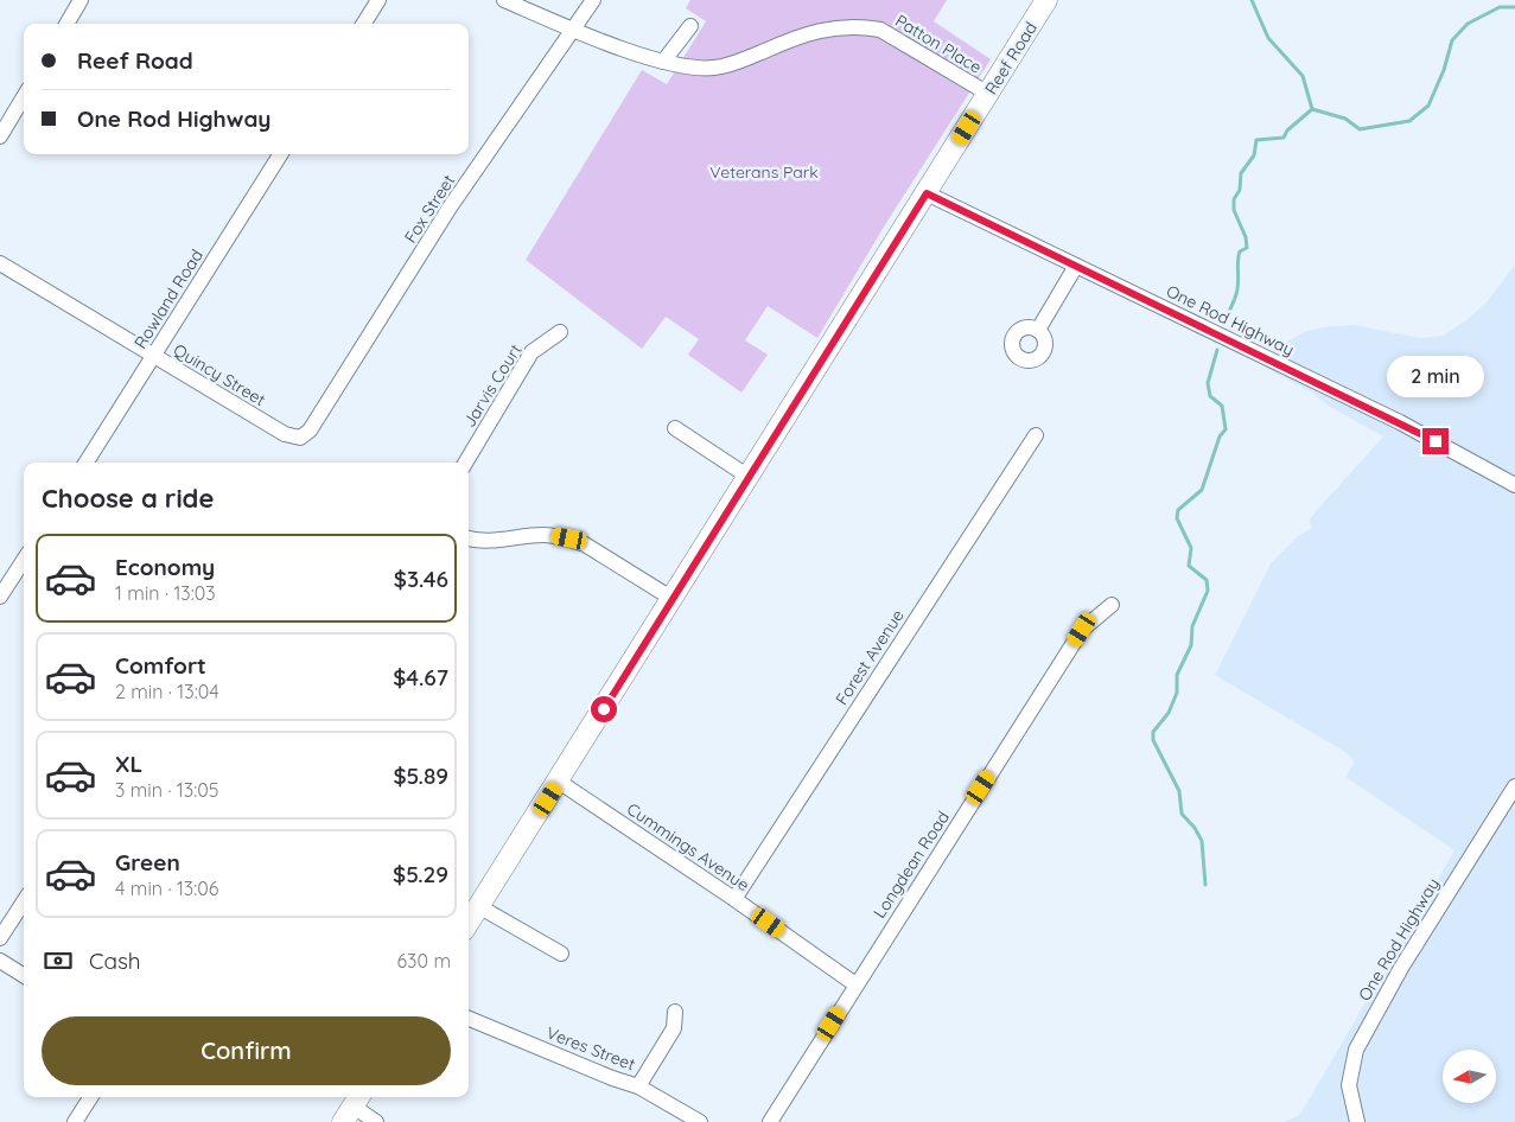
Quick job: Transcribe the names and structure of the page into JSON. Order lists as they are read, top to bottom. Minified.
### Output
{"streets":{"street":["Patton Place","Reef Road","Fox Street","Rowland Road","One Rod Highway","Quincy Street","Jarvis Court","Forest Avenue","Cummings Avenue","Longdean Road","Veres Street"]},"crossings":[["Patton Place","Reef Road"],["Patton Place","Fox Street"],["Reef Road","One Rod Highway"],["Reef Road","Cummings Avenue"],["Fox Street","Quincy Street"],["Rowland Road","Quincy Street"],["Forest Avenue","Cummings Avenue"],["Cummings Avenue","Longdean Road"]],"parks":["Veterans Park"],"north":"left","page":{"banner":["Reef Road","One Rod Highway"],"bubble":"2 min","heading":"Choose a ride","list":[{"name":"Economy","note":"1 min · 13:03","value":"$3.46"},{"name":"Comfort","note":"2 min · 13:04","value":"$4.67"},{"name":"XL","note":"3 min · 13:05","value":"$5.89"},{"name":"Green","note":"4 min · 13:06","value":"$5.29"}],"pay":["Cash","630 m"],"buttons":"Confirm"}}
